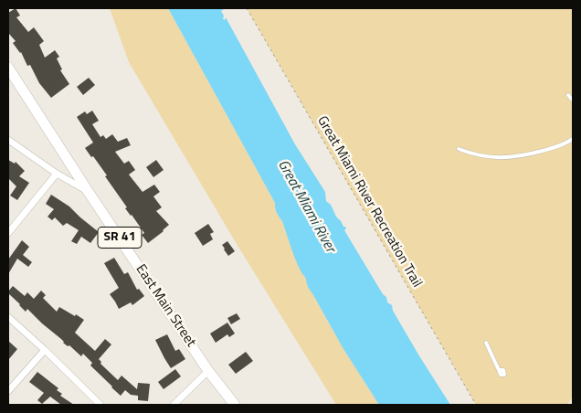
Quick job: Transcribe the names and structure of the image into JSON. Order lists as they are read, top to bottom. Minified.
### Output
{"streets":{"main road":["SR 41","East Main Street"],"path":["Great Miami River Recreation Trail"]},"water":["Great Miami River"]}
